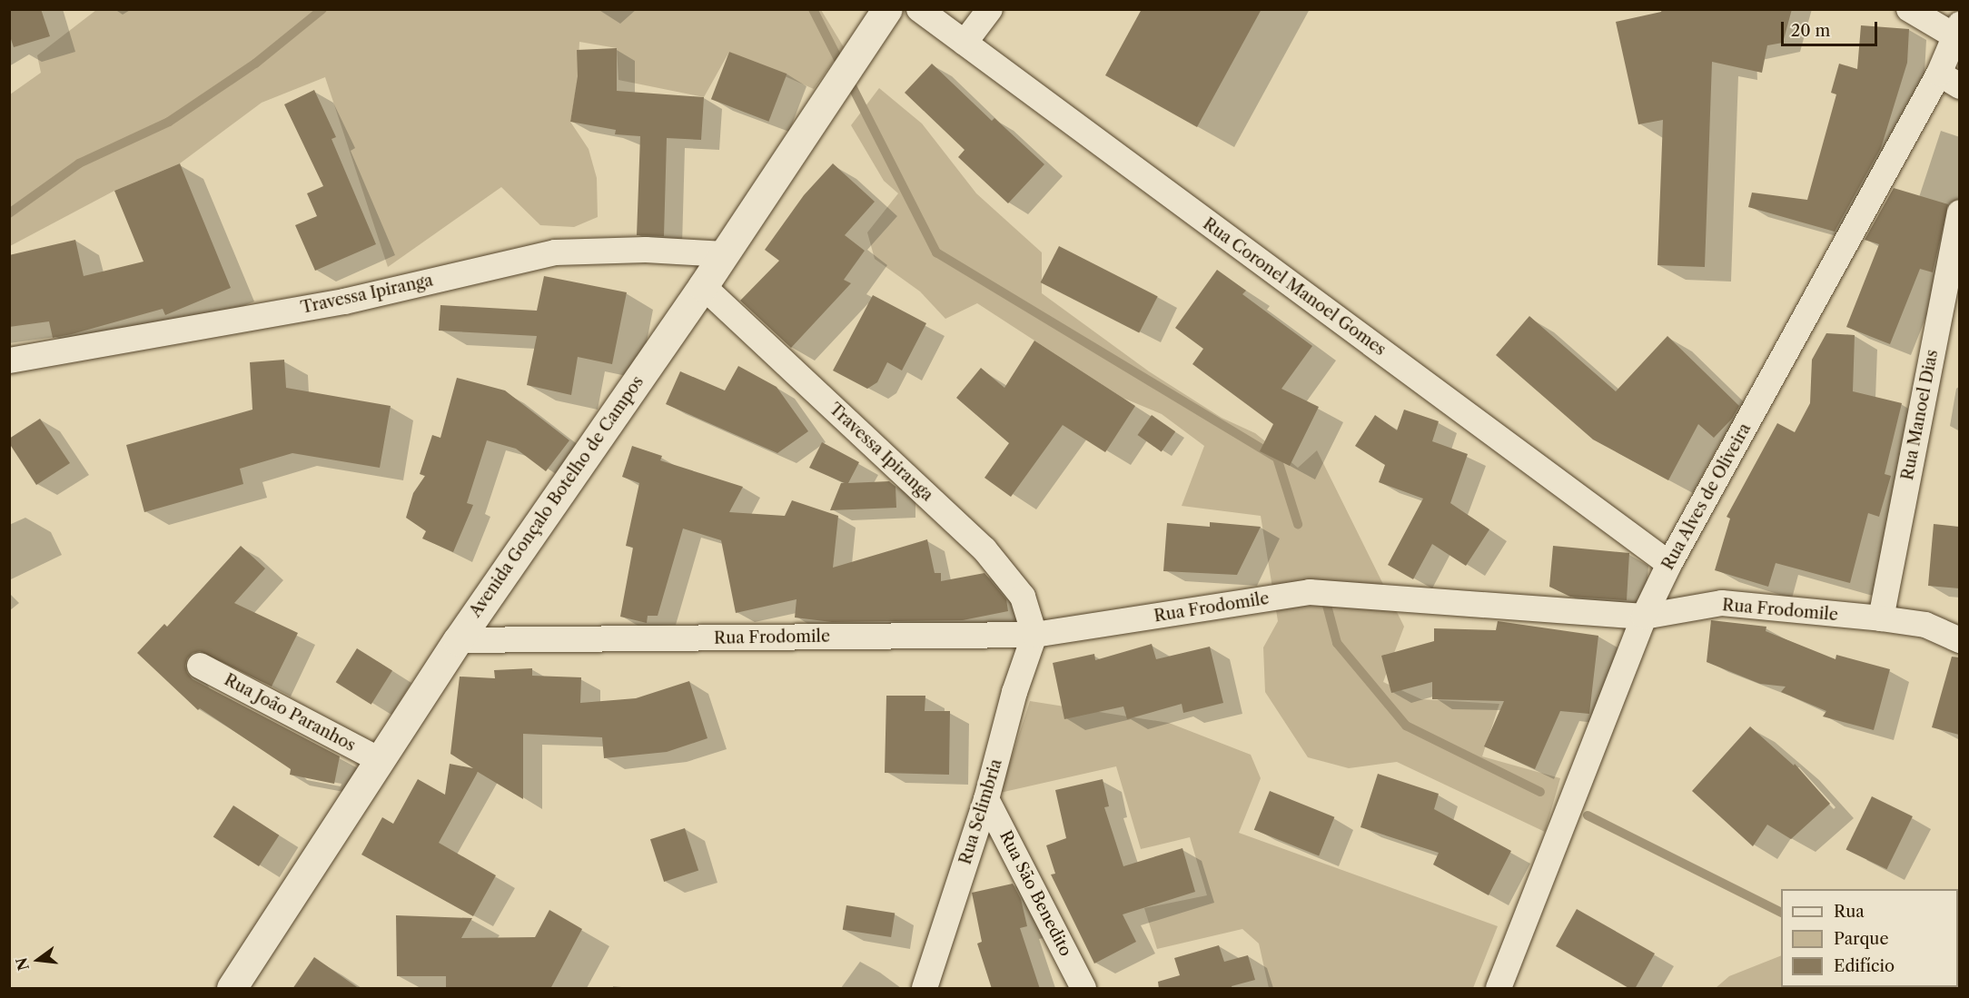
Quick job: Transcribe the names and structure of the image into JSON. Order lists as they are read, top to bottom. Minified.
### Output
{"streets":{"street":["Rua Coronel Manoel Gomes","Travessa Ipiranga","Rua Manoel Dias","Avenida Gonçalo Botelho de Campos","Rua Alves de Oliveira","Rua Frodomile","Rua João Paranhos","Rua Selimbria","Rua São Benedito"]},"crossings":[["Rua Coronel Manoel Gomes","Rua Alves de Oliveira"],["Travessa Ipiranga","Avenida Gonçalo Botelho de Campos"],["Travessa Ipiranga","Rua Frodomile"],["Travessa Ipiranga","Rua Selimbria"],["Rua Manoel Dias","Rua Frodomile"],["Avenida Gonçalo Botelho de Campos","Rua Frodomile"],["Avenida Gonçalo Botelho de Campos","Rua João Paranhos"],["Rua Alves de Oliveira","Rua Frodomile"],["Rua Frodomile","Rua Selimbria"],["Rua Selimbria","Rua São Benedito"]],"legend":["Rua","Parque","Edifício"],"scale_bar":"20 m","north":"left"}
